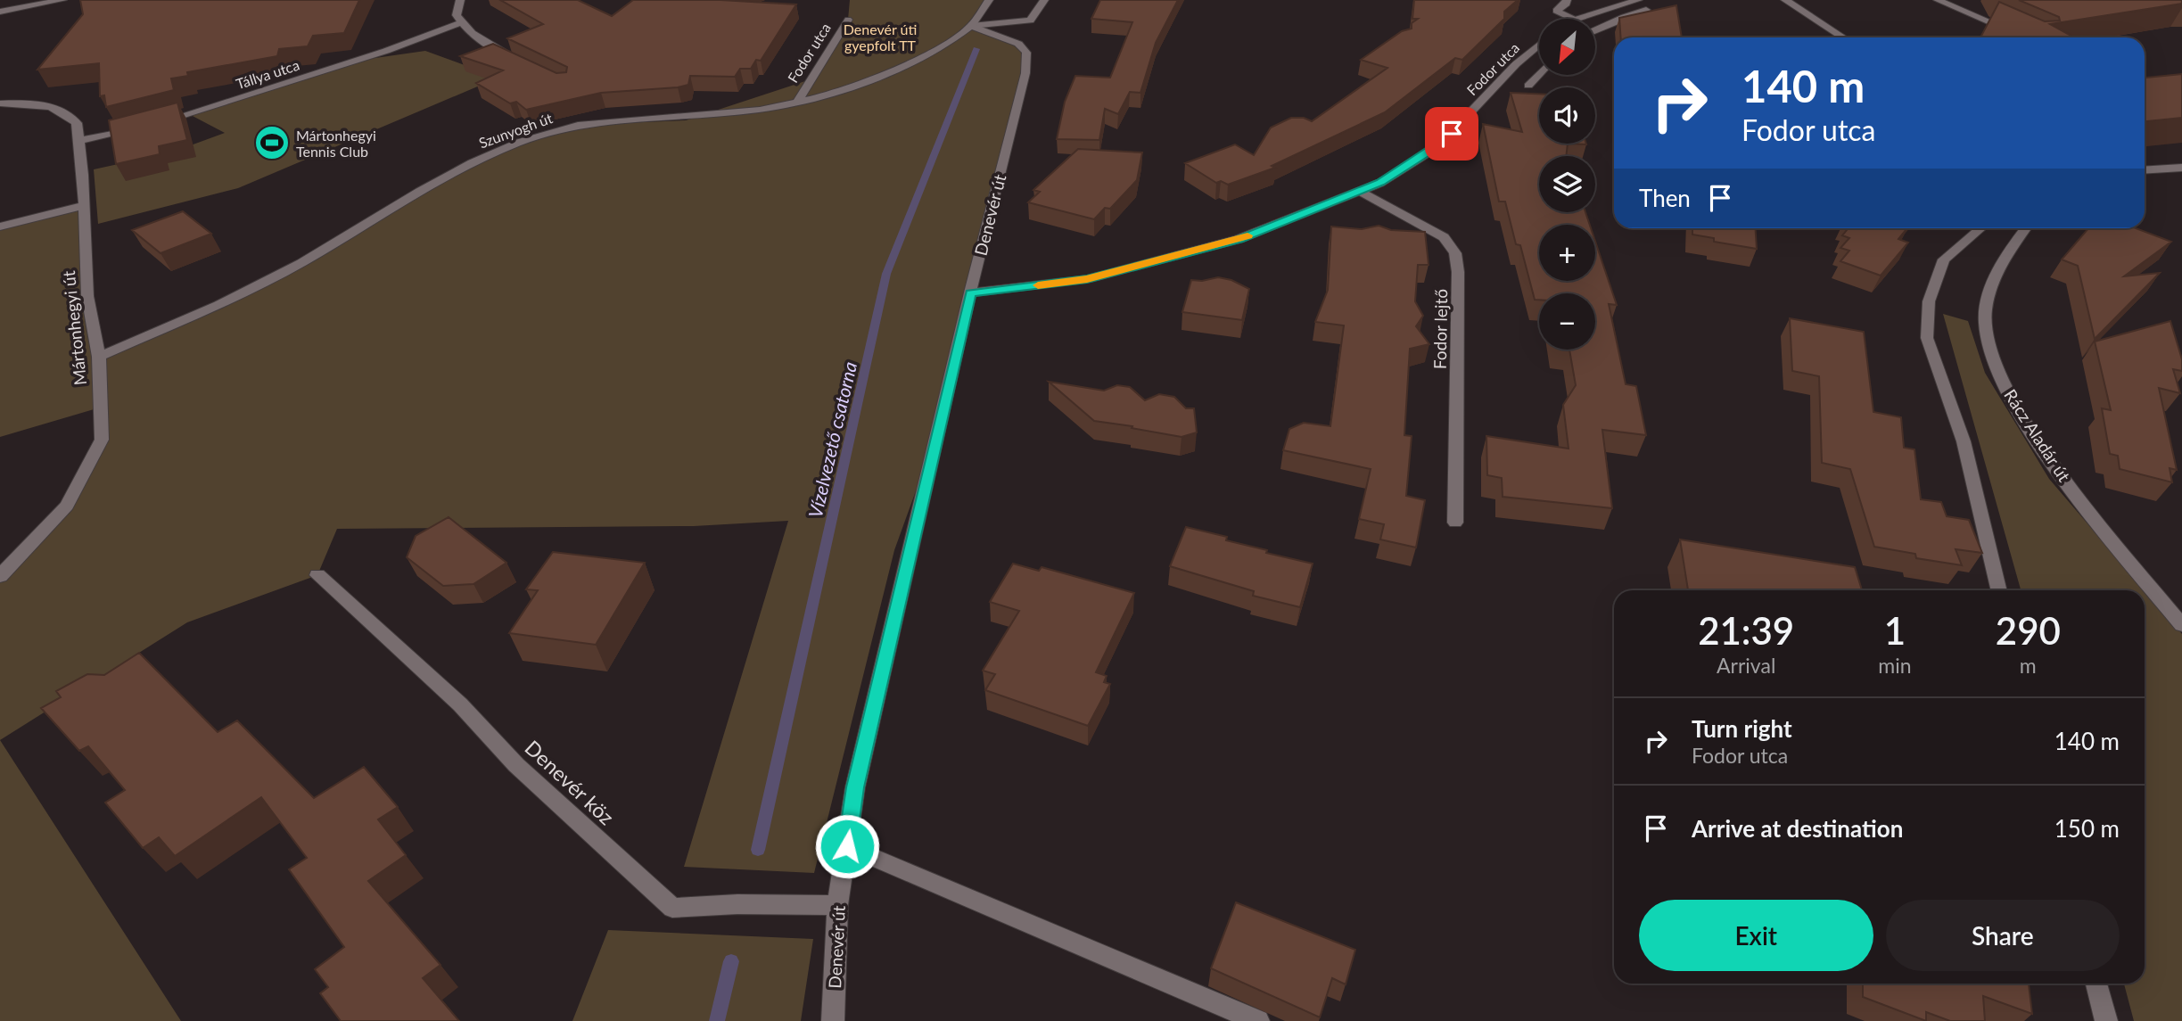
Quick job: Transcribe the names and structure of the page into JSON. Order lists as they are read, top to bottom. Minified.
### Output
{"streets":{"street":["Fodor utca","Tállya utca","Szunyogh út","Denevér út","Mártonhegyi út","Fodor lejtő","Rácz Aladár út","Denevér köz"]},"crossings":[["Fodor utca","Szunyogh út"],["Fodor utca","Denevér út"],["Fodor utca","Fodor lejtő"],["Tállya utca","Mártonhegyi út"],["Szunyogh út","Denevér út"],["Szunyogh út","Mártonhegyi út"],["Denevér út","Denevér köz"]],"water":["Vízelvezető csatorna"],"parks":["Denevér úti gyepfolt TT"],"places":{"sports":["Mártonhegyi Tennis Club"]},"north":"bottom left","page":{"map_buttons":["+","−"],"turn":["140 m","Fodor utca"],"then":"Then","eta":["21:39","Arrival","1","min","290","m"],"list":[{"name":"Turn right","note":"Fodor utca","value":"140 m"},{"name":"Arrive at destination","value":"150 m"}],"buttons":["Exit","Share"]}}
